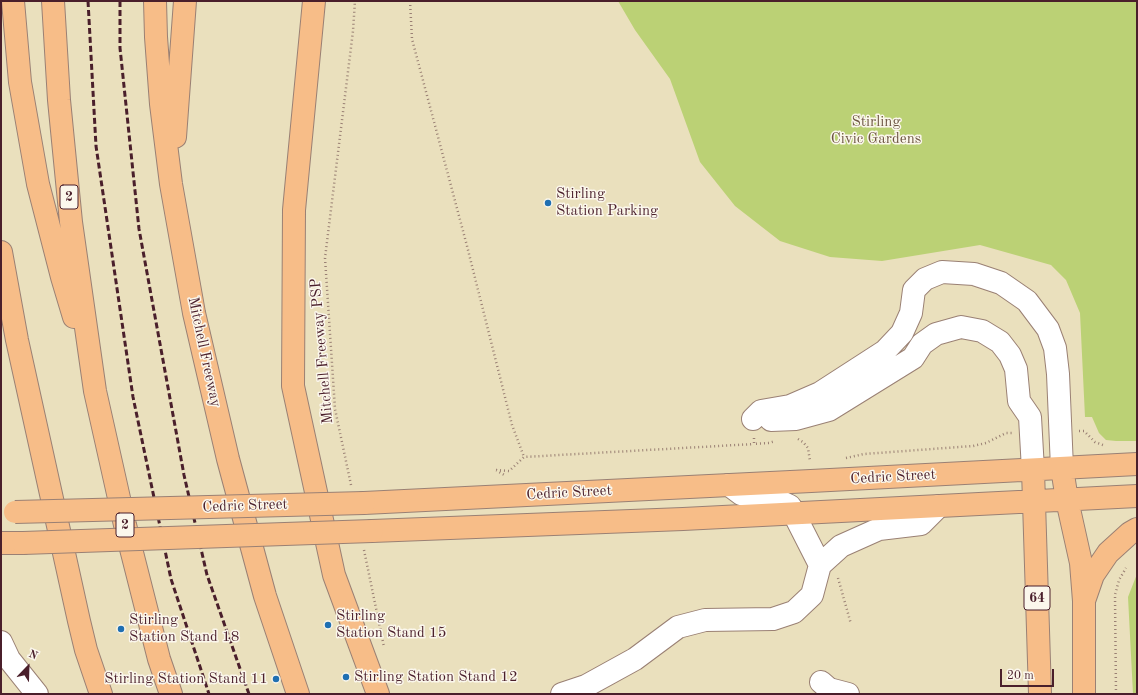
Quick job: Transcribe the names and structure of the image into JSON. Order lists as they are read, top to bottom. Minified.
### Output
{"streets":{"main road":["2","Mitchell Freeway","Cedric Street","64"],"path":["Mitchell Freeway PSP"]},"crossings":[["Mitchell Freeway PSP","Cedric Street"],["Cedric Street","64"]],"parks":["Stirling Civic Gardens"],"places":["Stirling Station Parking","Stirling Station Stand 15","Stirling Station Stand 18","Stirling Station Stand 12","Stirling Station Stand 11"],"scale_bar":"20 m","north":"top right"}
